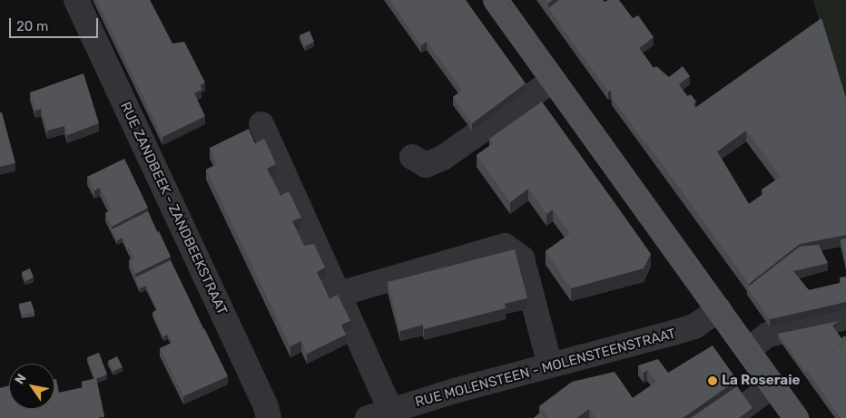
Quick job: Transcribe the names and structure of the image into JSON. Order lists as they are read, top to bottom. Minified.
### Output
{"streets":{"street":["RUE ZANDBEEK - ZANDBEEKSTRAAT","RUE MOLENSTEEN - MOLENSTEENSTRAAT"]},"places":["La Roseraie"],"scale_bar":"20 m","north":"top left"}
